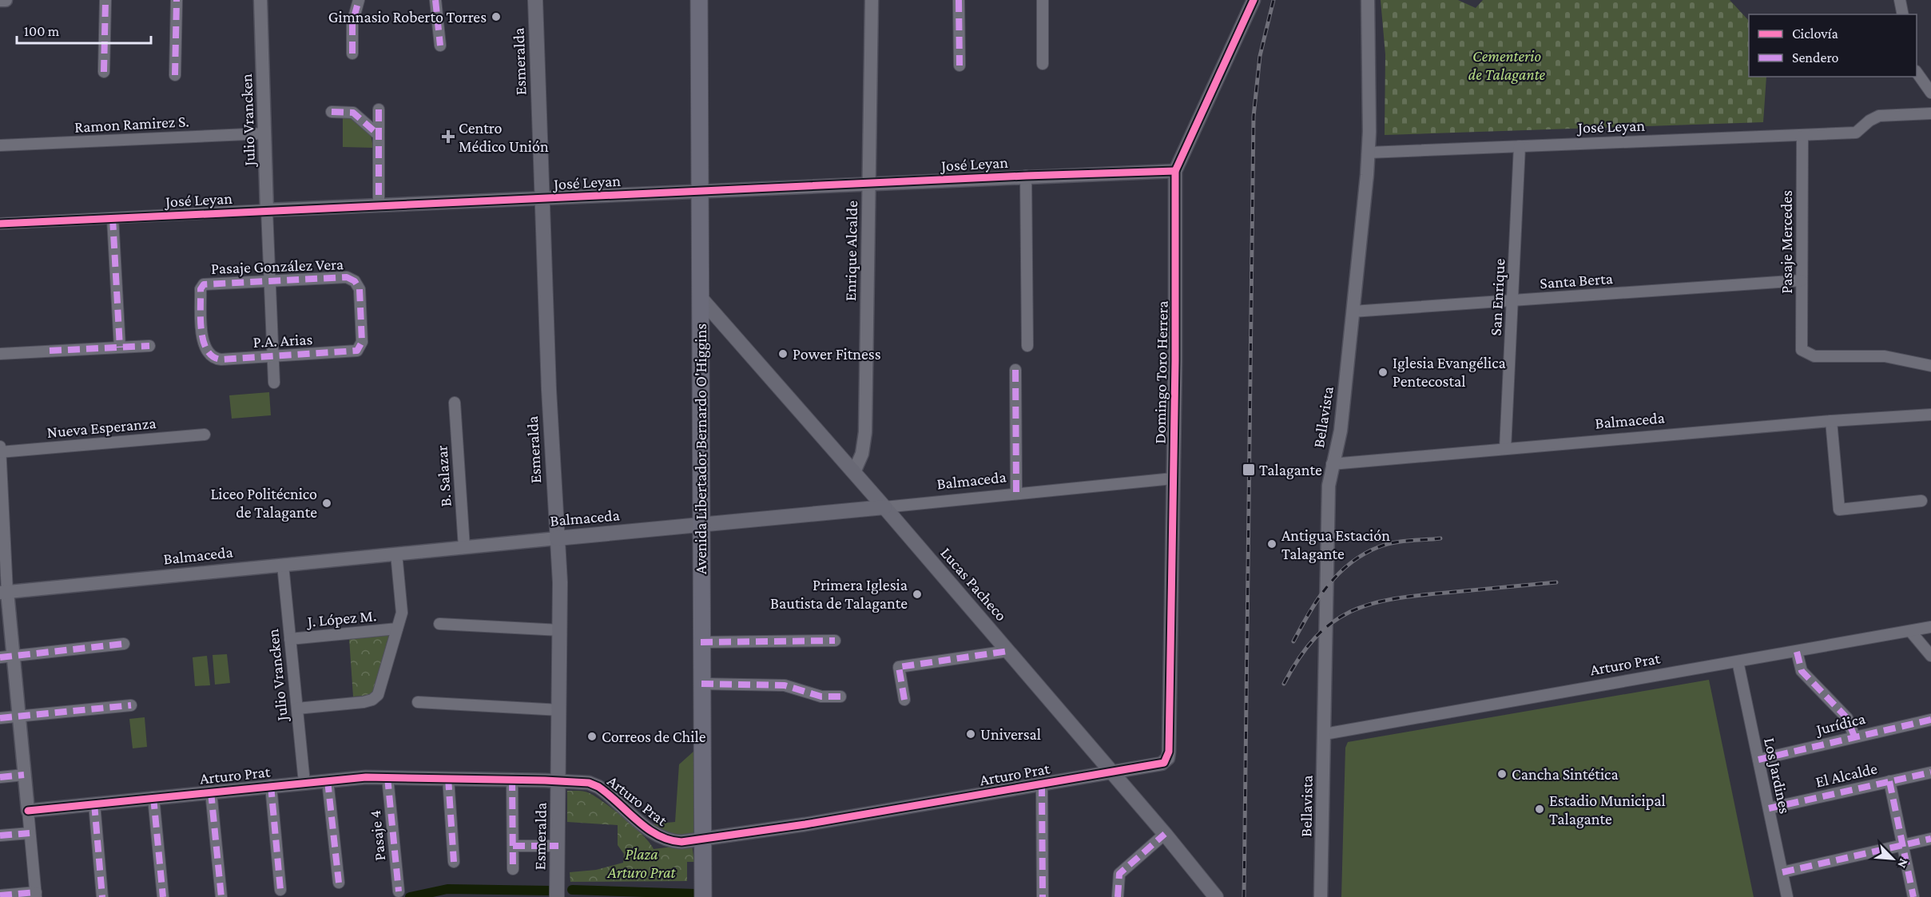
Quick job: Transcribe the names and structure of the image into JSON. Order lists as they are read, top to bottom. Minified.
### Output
{"streets":{"main road":["Esmeralda","Balmaceda","Avenida Libertador Bernardo O'Higgins","Lucas Pacheco"],"street":["Julio Vrancken","Ramon Ramirez S.","José Leyan","Pasaje Mercedes","Enrique Alcalde","Pasaje González Vera","Santa Berta","San Enrique","P.A. Arias","Domingo Toro Herrera","Bellavista","Nueva Esperanza","B. Salazar","J. López M.","Arturo Prat","Jurídica","El Alcalde","Los Jardines","Pasaje 4"]},"crossings":[["Esmeralda","José Leyan"],["Esmeralda","Balmaceda"],["Esmeralda","Arturo Prat"],["Julio Vrancken","Ramon Ramirez S."],["Julio Vrancken","José Leyan"],["Julio Vrancken","Pasaje González Vera"],["Julio Vrancken","P.A. Arias"],["Julio Vrancken","Balmaceda"],["Julio Vrancken","J. López M."],["Julio Vrancken","Arturo Prat"],["José Leyan","Pasaje Mercedes"],["José Leyan","Enrique Alcalde"],["José Leyan","San Enrique"],["José Leyan","Domingo Toro Herrera"],["José Leyan","Bellavista"],["José Leyan","Avenida Libertador Bernardo O'Higgins"],["Pasaje Mercedes","Santa Berta"],["Enrique Alcalde","Lucas Pacheco"],["Pasaje González Vera","P.A. Arias"],["Santa Berta","San Enrique"],["Santa Berta","Bellavista"],["San Enrique","Balmaceda"],["Domingo Toro Herrera","Balmaceda"],["Domingo Toro Herrera","Arturo Prat"],["Bellavista","Balmaceda"],["Bellavista","Arturo Prat"],["Balmaceda","Avenida Libertador Bernardo O'Higgins"],["Balmaceda","B. Salazar"],["Balmaceda","Lucas Pacheco"],["Avenida Libertador Bernardo O'Higgins","Lucas Pacheco"],["Avenida Libertador Bernardo O'Higgins","Arturo Prat"],["Lucas Pacheco","Arturo Prat"],["Arturo Prat","Los Jardines"],["Arturo Prat","Pasaje 4"],["Jurídica","Los Jardines"],["El Alcalde","Los Jardines"]],"parks":["Cementerio de Talagante","Plaza Arturo Prat"],"places":{"other":["Gimnasio Roberto Torres","Power Fitness","Iglesia Evangélica Pentecostal","Liceo Politécnico de Talagante","Antigua Estación Talagante","Primera Iglesia Bautista de Talagante","Universal","Correos de Chile","Cancha Sintética","Estadio Municipal Talagante"],"health":["Centro Médico Unión"],"transit":["Talagante"]},"legend":["Ciclovía","Sendero"],"scale_bar":"100 m","north":"bottom right"}
